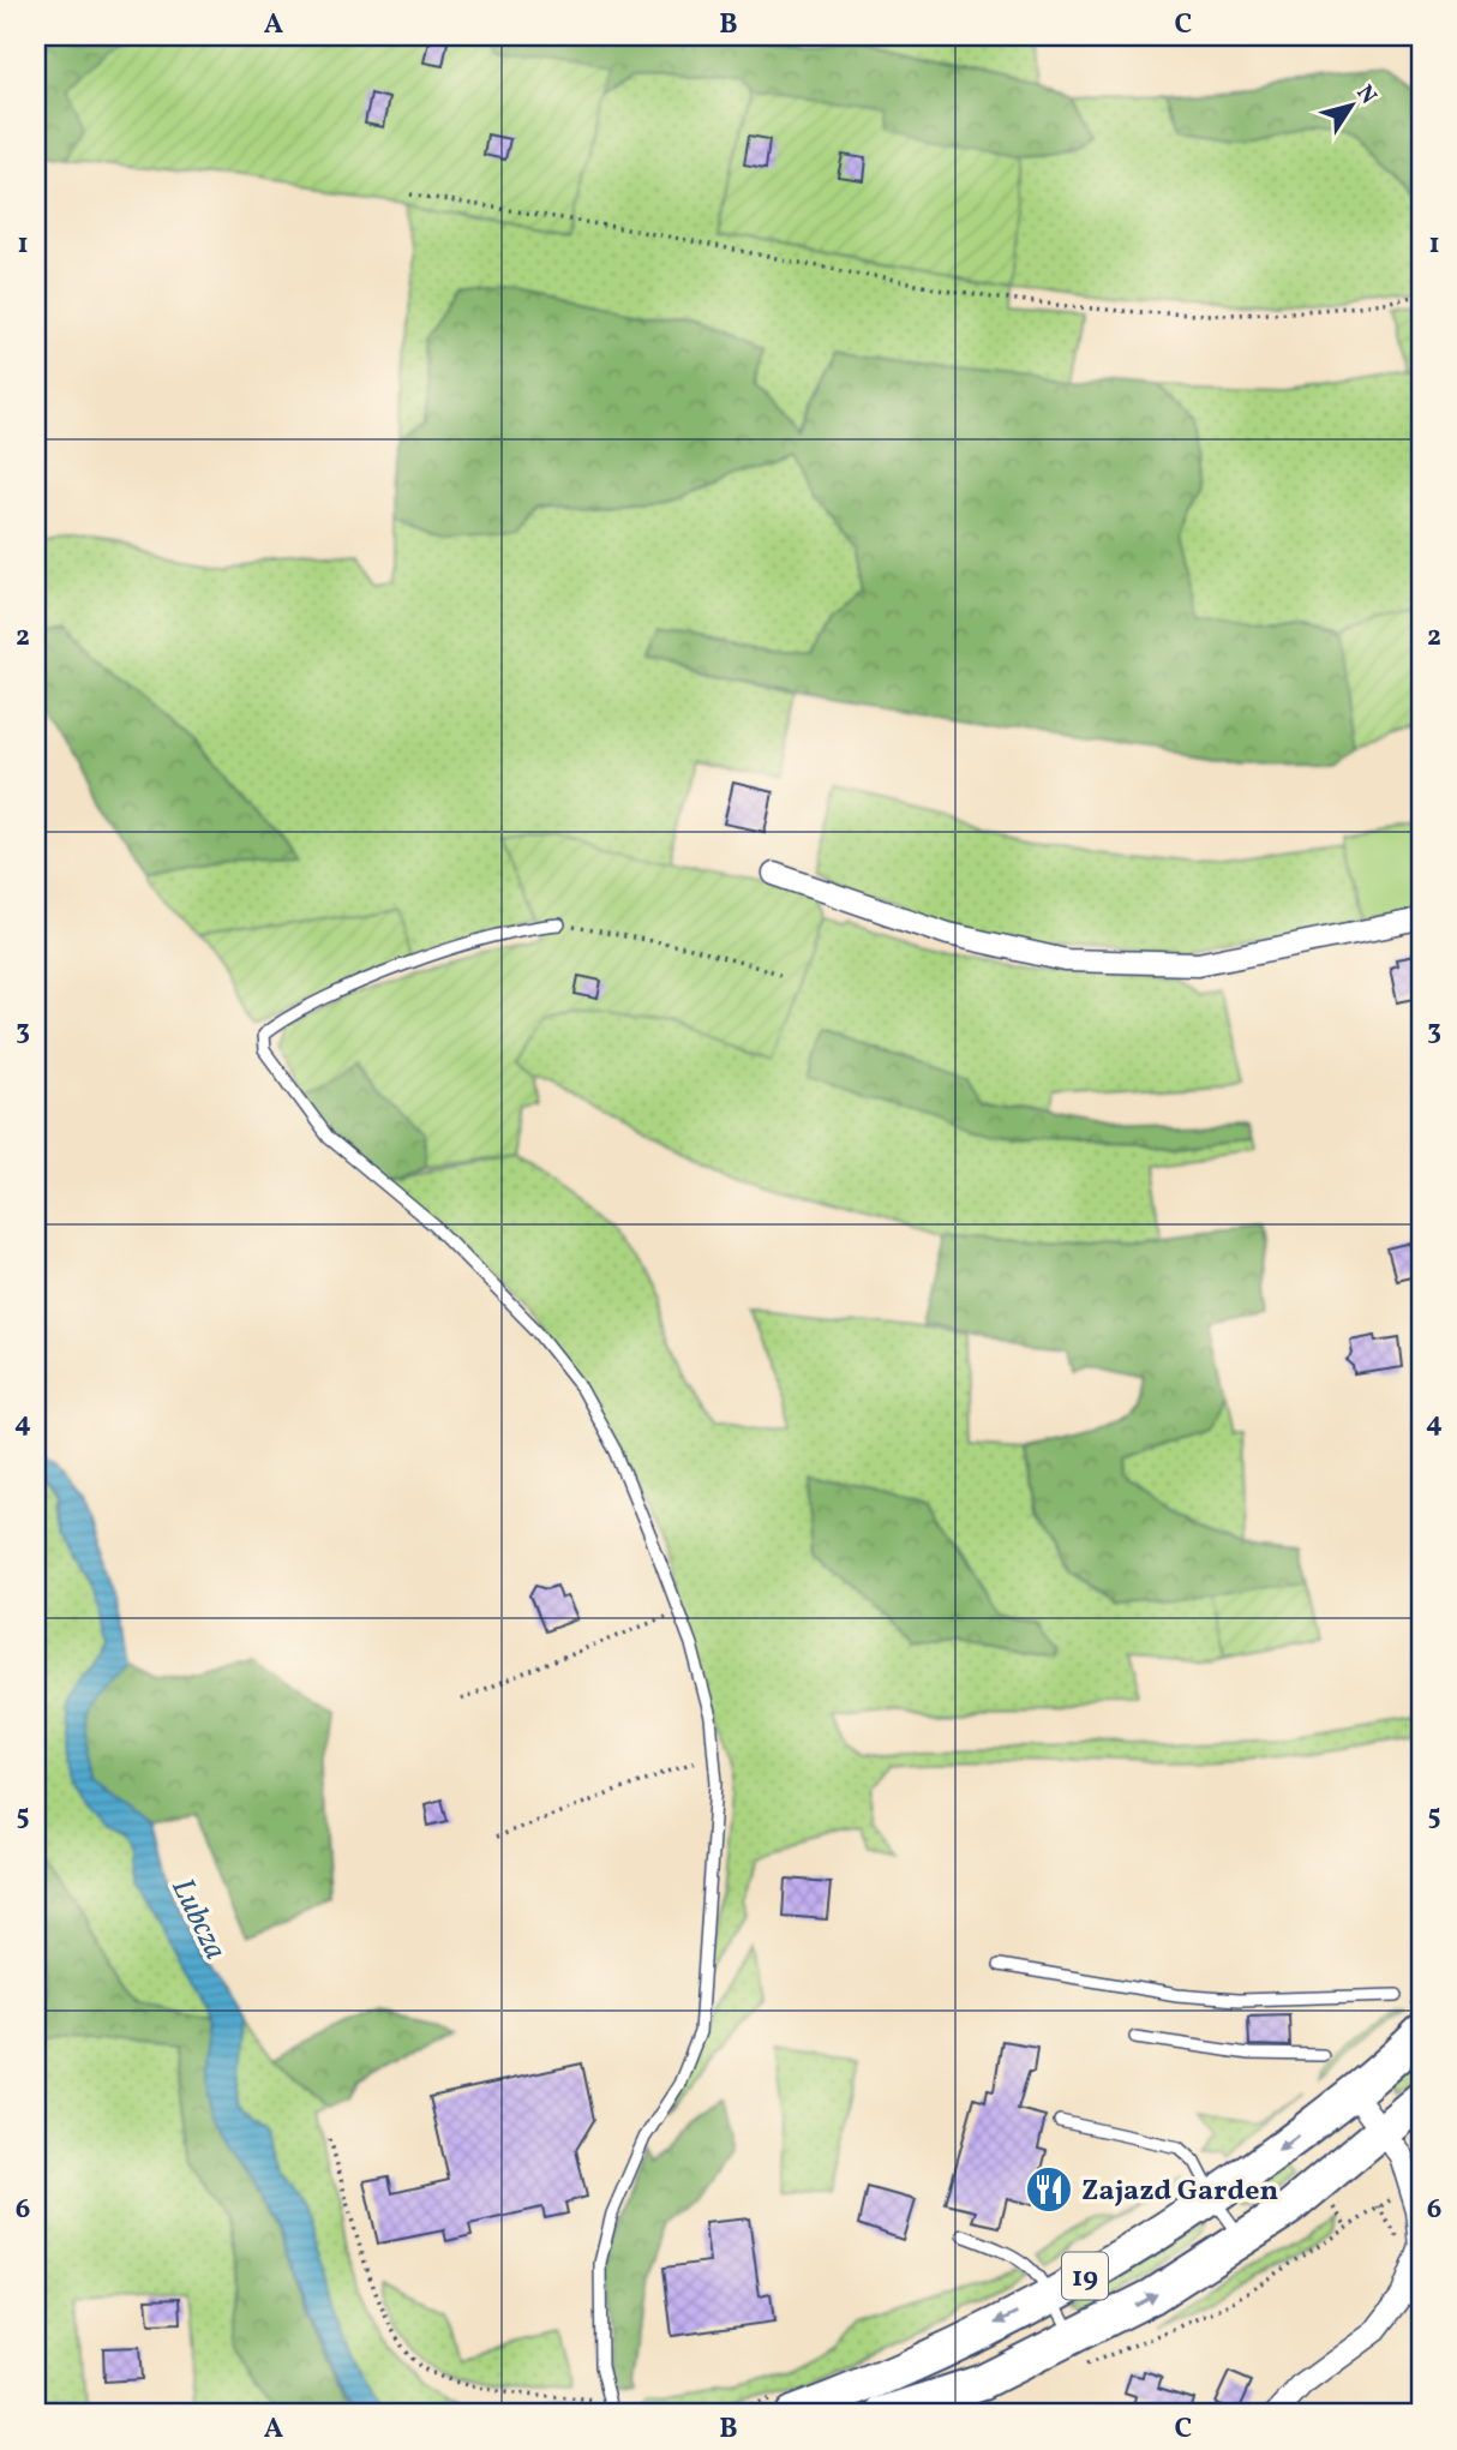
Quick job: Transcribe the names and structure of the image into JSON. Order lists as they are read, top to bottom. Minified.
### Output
{"streets":{"highway":["19"]},"water":["Lubcza"],"places":{"restaurant":["Zajazd Garden"]},"north":"top right","grid":{"columns":["A","B","C"],"rows":["1","2","3","4","5","6"]}}
